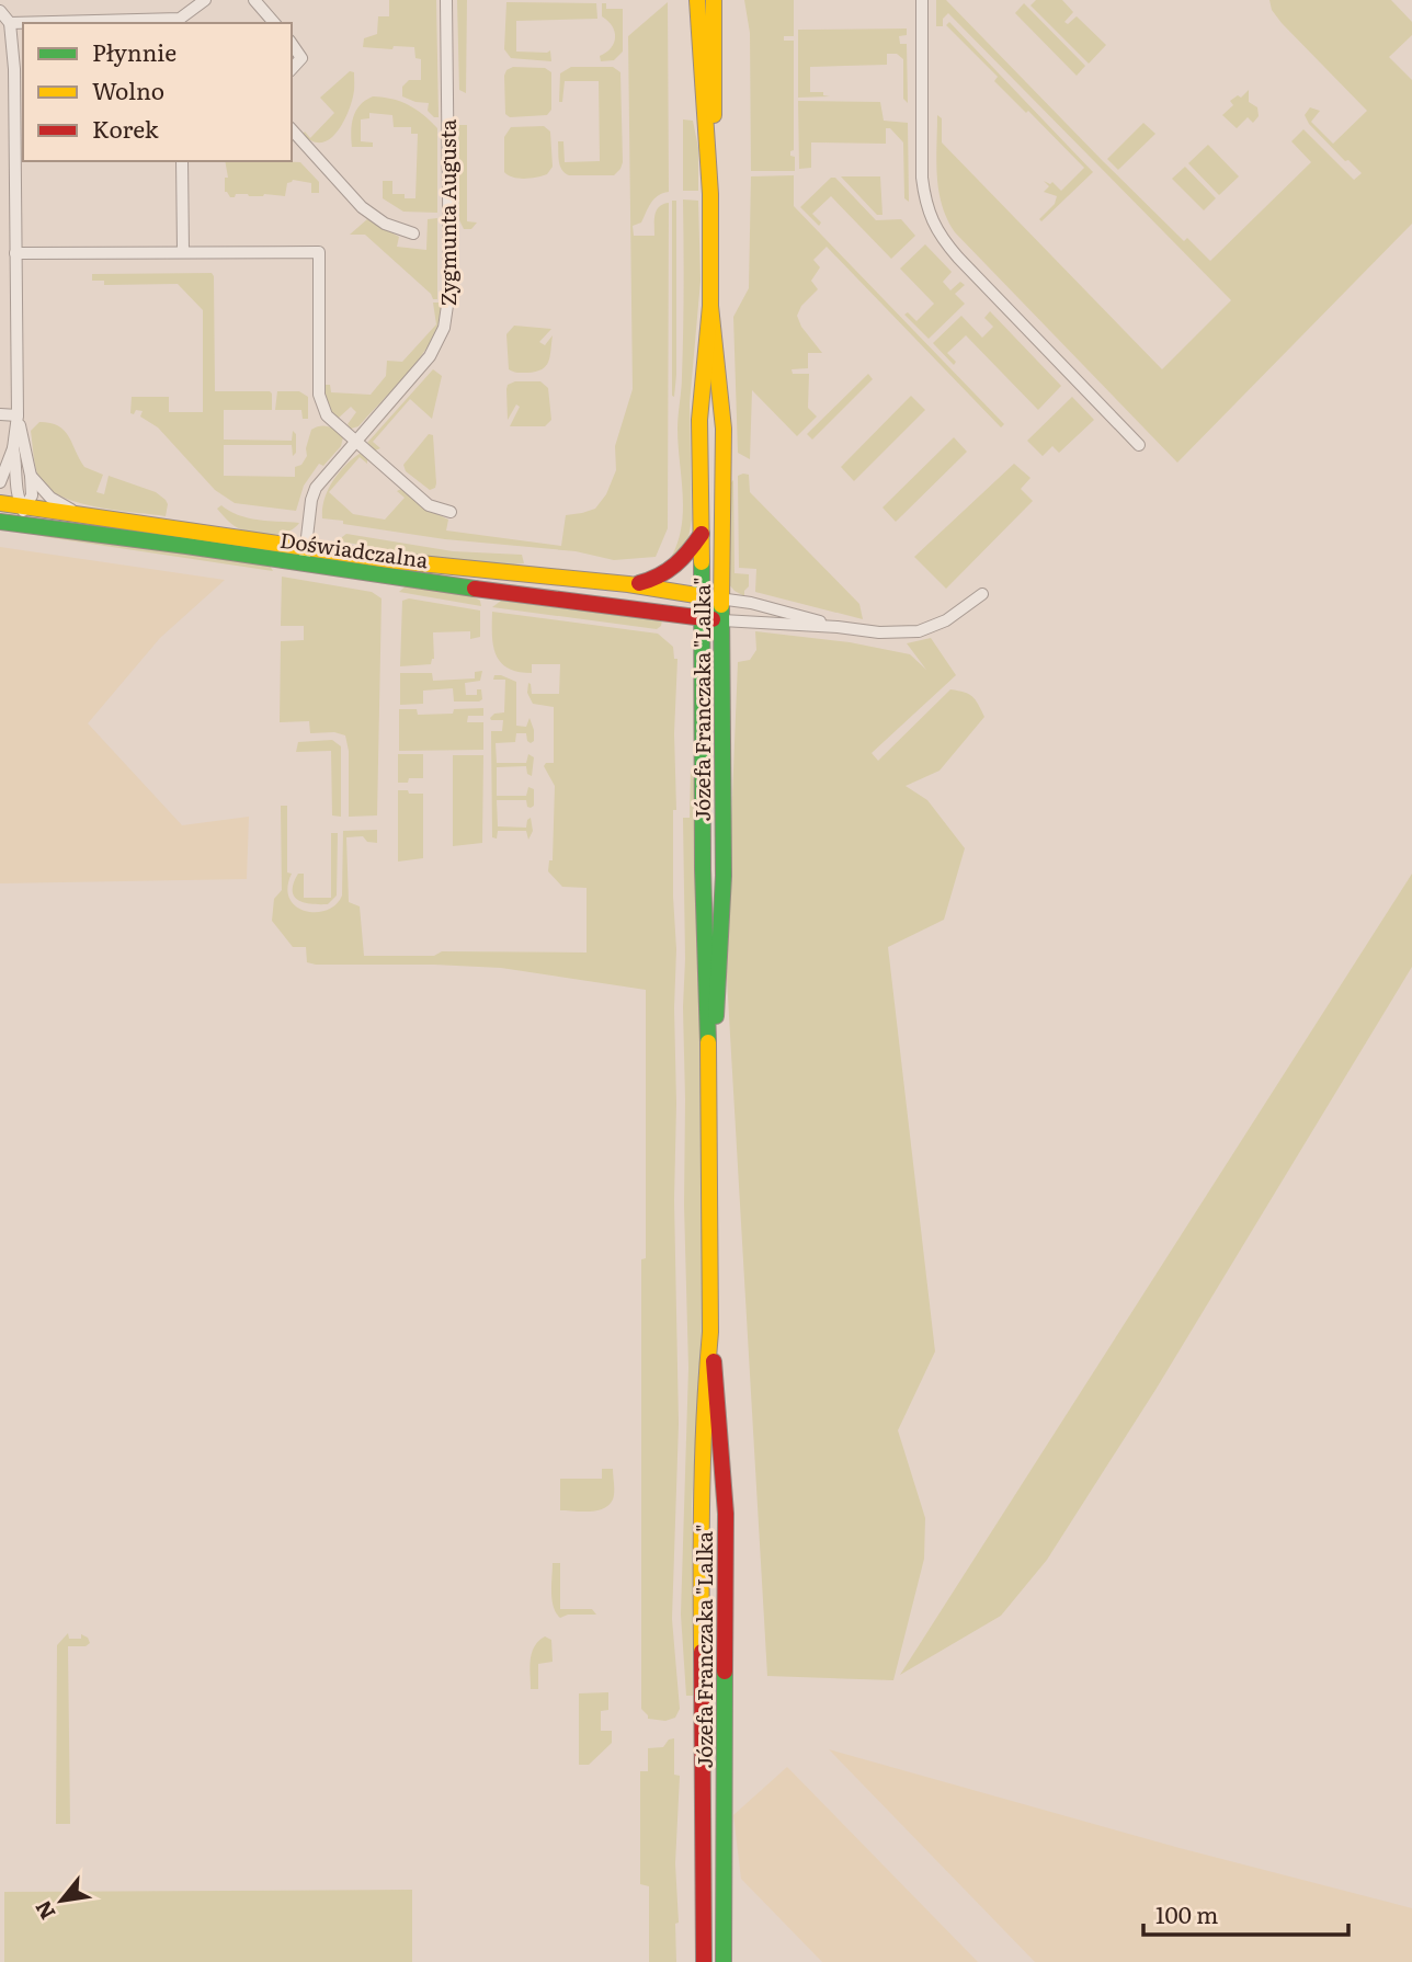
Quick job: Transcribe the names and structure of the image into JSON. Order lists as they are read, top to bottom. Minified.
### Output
{"streets":{"street":["Zygmunta Augusta","Doświadczalna","Józefa Franczaka \"Lalka\""]},"crossings":[["Zygmunta Augusta","Doświadczalna"],["Doświadczalna","Józefa Franczaka \"Lalka\""]],"legend":["Płynnie","Wolno","Korek"],"scale_bar":"100 m","north":"bottom left"}
